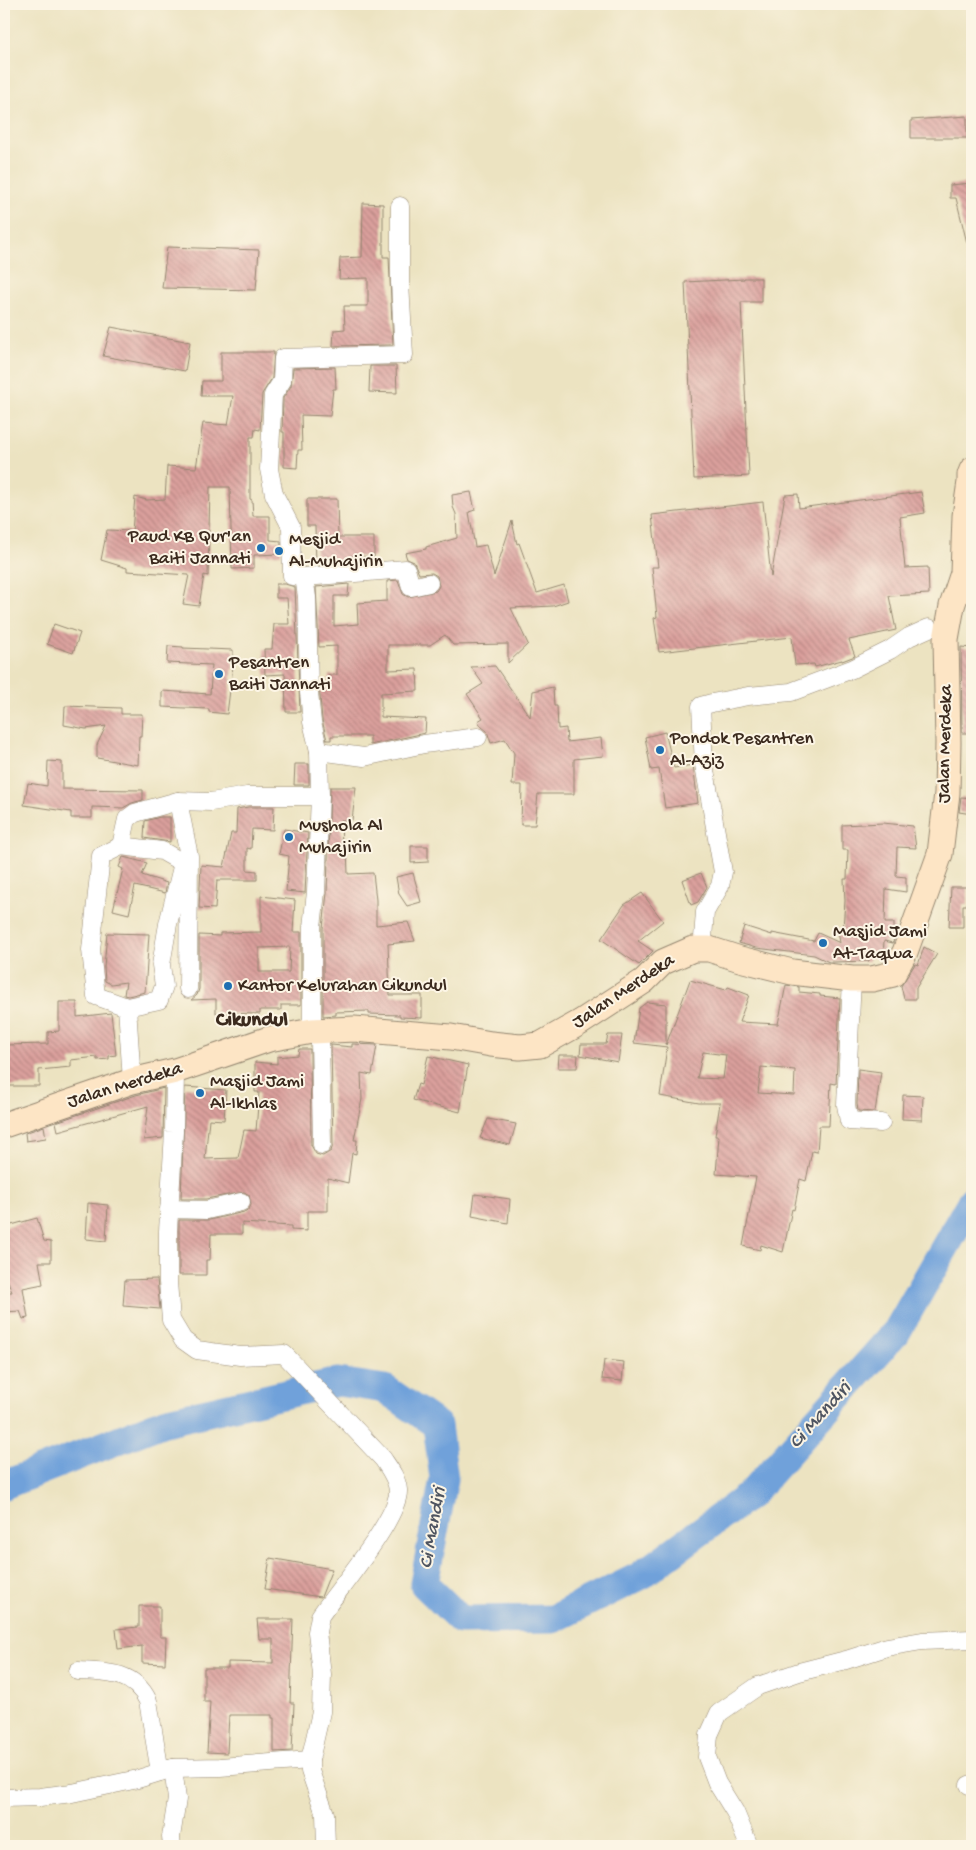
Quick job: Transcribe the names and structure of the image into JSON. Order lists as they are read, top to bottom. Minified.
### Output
{"streets":{"street":["Jalan Merdeka"]},"districts":["Cikundul"],"water":["Ci Mandiri"],"places":["Paud KB Qur'an Baiti Jannati","Mesjid Al-Muhajirin","Pesantren Baiti Jannati","Pondok Pesantren Al-Aziz","Mushola Al Muhajirin","Masjid Jami At-Taqwa","Kantor Kelurahan Cikundul","Masjid Jami Al-Ikhlas"]}
